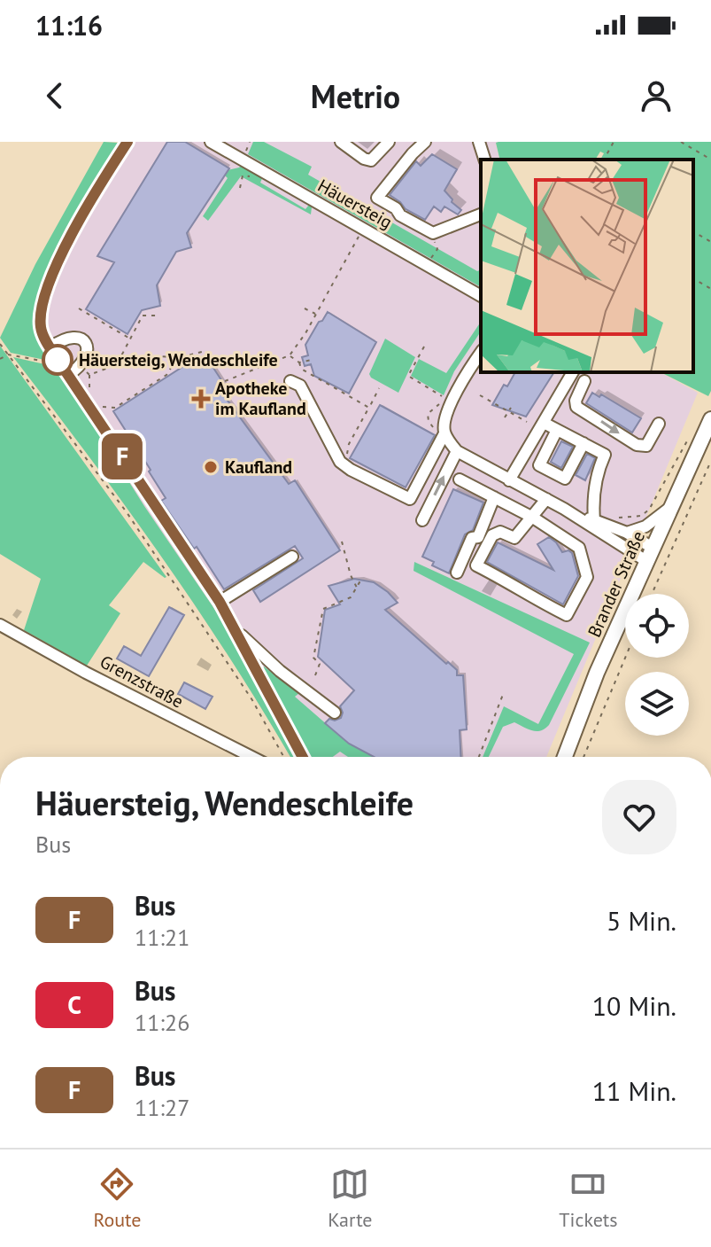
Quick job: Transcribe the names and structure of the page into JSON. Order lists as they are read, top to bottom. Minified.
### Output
{"streets":{"main road":["Brander Straße"],"street":["Häuersteig","Grenzstraße"]},"places":{"other":["Häuersteig, Wendeschleife","Kaufland"],"health":["Apotheke im Kaufland"]},"lines":["bus line F"],"page":{"status":"11:16","header":"Metrio","on_map":"F","heading":["Häuersteig, Wendeschleife","Bus"],"list":[{"mark":"F","name":"Bus","note":"11:21","value":"5 Min."},{"mark":"C","name":"Bus","note":"11:26","value":"10 Min."},{"mark":"F","name":"Bus","note":"11:27","value":"11 Min."}],"tabs":["Route","Karte","Tickets"]}}
